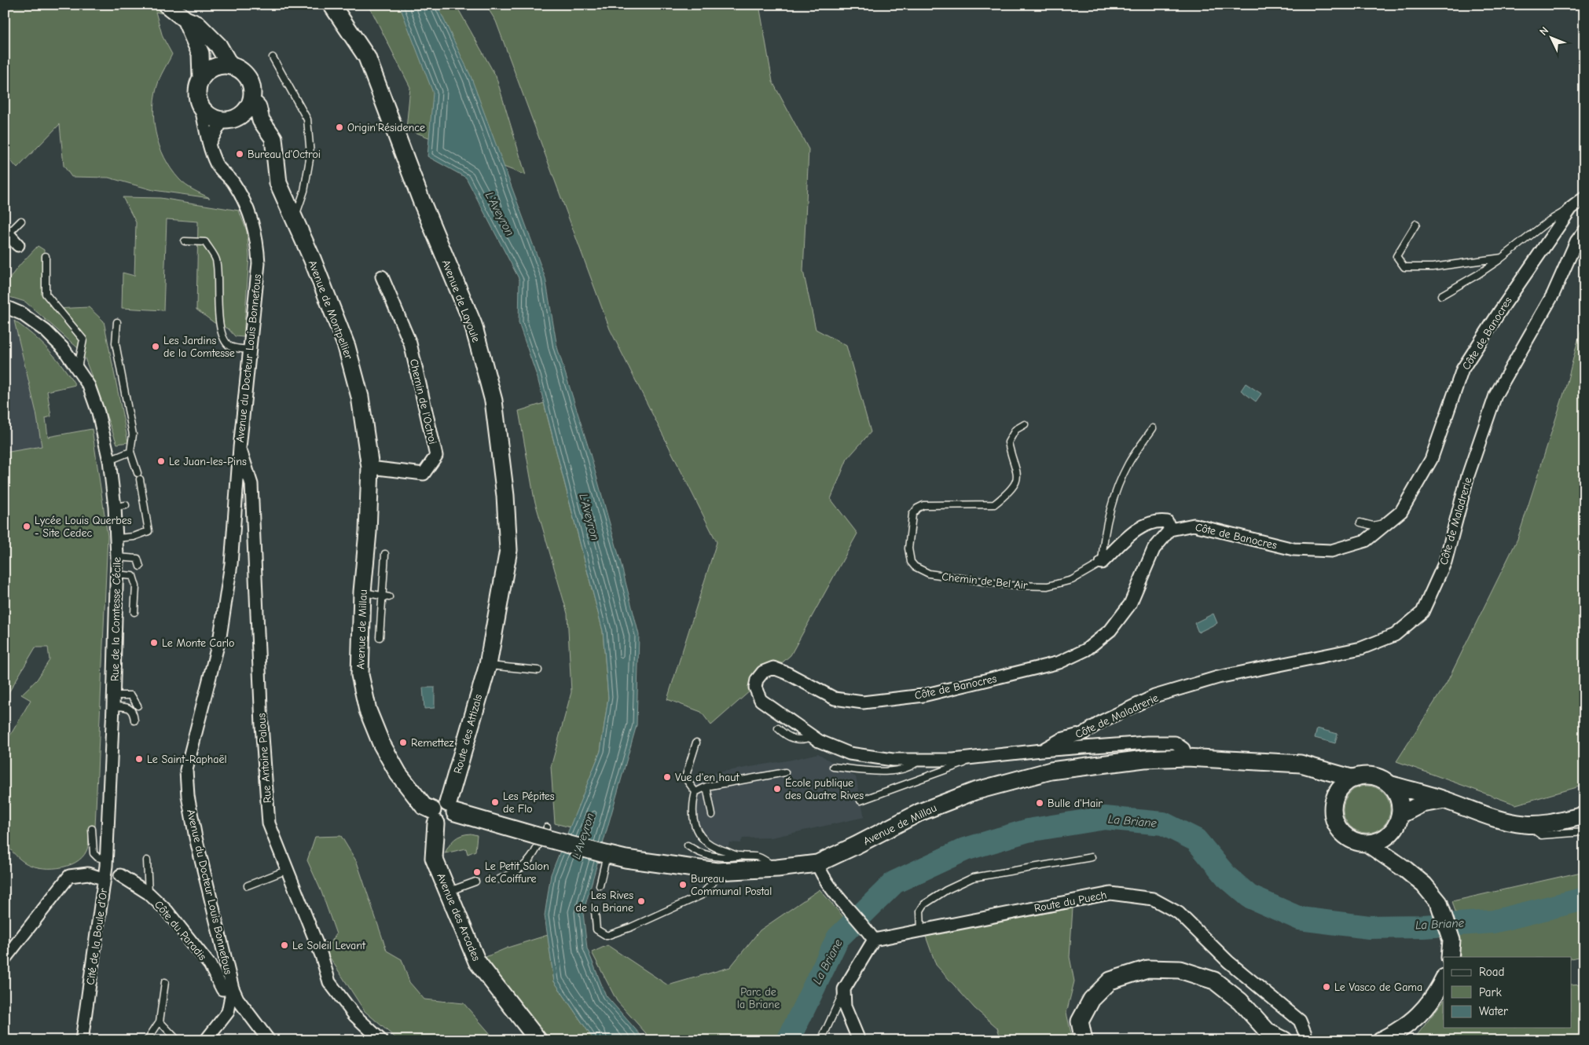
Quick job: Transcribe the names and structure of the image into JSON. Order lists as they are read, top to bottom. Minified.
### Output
{"streets":{"main road":["Avenue de Layoule","Avenue de Montpellier","Avenue de Millau","Route des Attizals","Avenue des Arcades"],"street":["Côte de Banocres","Avenue du Docteur Louis Bonnefous","Chemin de l'Octroi","Côte de Maladrerie","Chemin de Bel Air","Rue de la Comtesse Cécile","Rue Antoine Palous","Route du Puech","Côte du Paradis","Cité de la Boule d'Or"]},"crossings":[["Avenue de Layoule","Route des Attizals"],["Avenue de Montpellier","Avenue du Docteur Louis Bonnefous"],["Avenue de Montpellier","Chemin de l'Octroi"],["Avenue de Montpellier","Avenue de Millau"],["Côte de Banocres","Chemin de Bel Air"],["Avenue du Docteur Louis Bonnefous","Rue Antoine Palous"],["Avenue du Docteur Louis Bonnefous","Côte du Paradis"],["Rue de la Comtesse Cécile","Cité de la Boule d'Or"],["Avenue de Millau","Route des Attizals"],["Avenue de Millau","Avenue des Arcades"],["Route des Attizals","Avenue des Arcades"]],"water":["L'Aveyron","La Briane"],"parks":["Parc de la Briane"],"places":["Origin'Résidence","Bureau d'Octroi","Les Jardins de la Comtesse","Le Juan-les-Pins","Lycée Louis Querbes - Site Cedec","Le Monte Carlo","Remettez","Le Saint-Raphaël","Vue d'en haut","École publique des Quatre Rives","Les Pépites de Flo","Bulle d'Hair","Le Petit Salon de Coiffure","Bureau Communal Postal","Les Rives de la Briane","Le Soleil Levant","Le Vasco de Gama"],"legend":["Road","Park","Water"],"north":"top left"}
